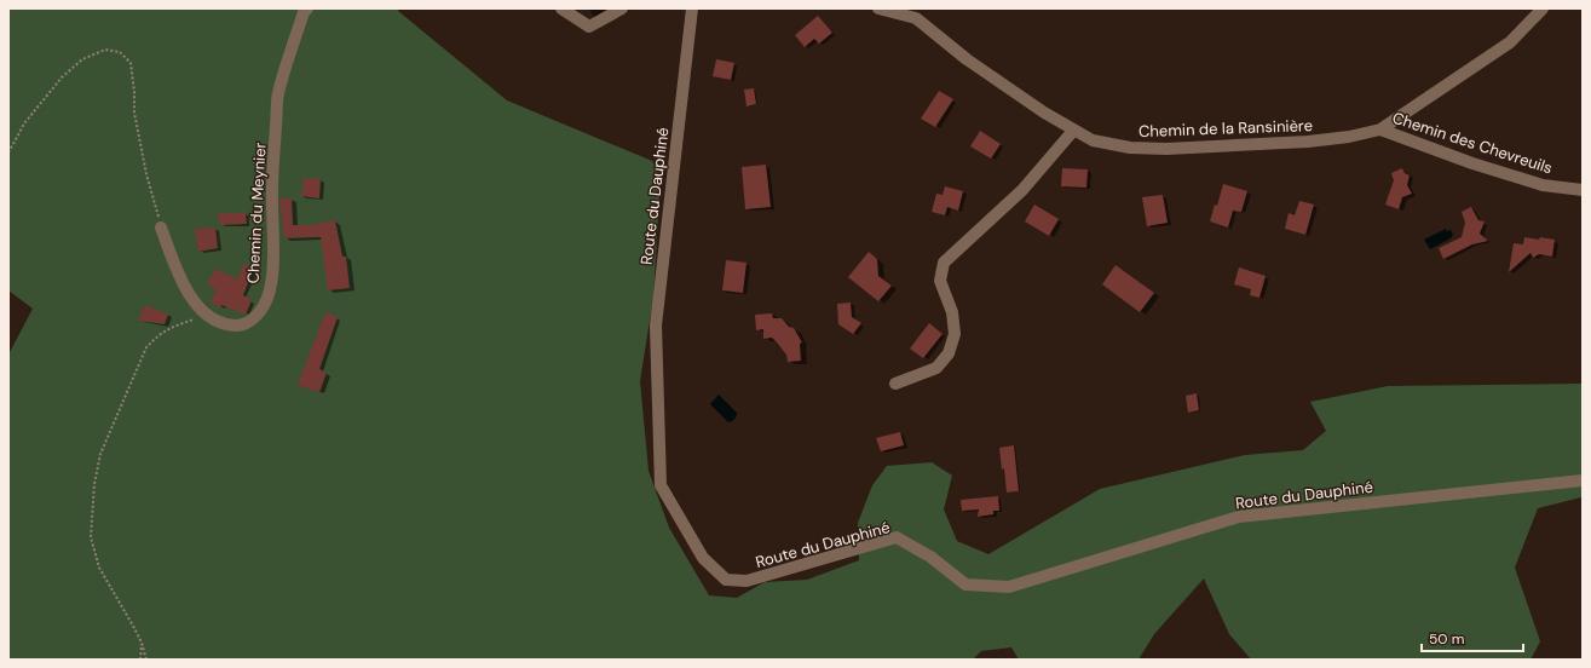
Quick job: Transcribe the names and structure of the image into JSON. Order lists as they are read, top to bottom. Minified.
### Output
{"streets":{"street":["Chemin de la Ransinière","Chemin des Chevreuils","Route du Dauphiné","Chemin du Meynier"]},"crossings":[["Chemin de la Ransinière","Chemin des Chevreuils"]],"scale_bar":"50 m"}
